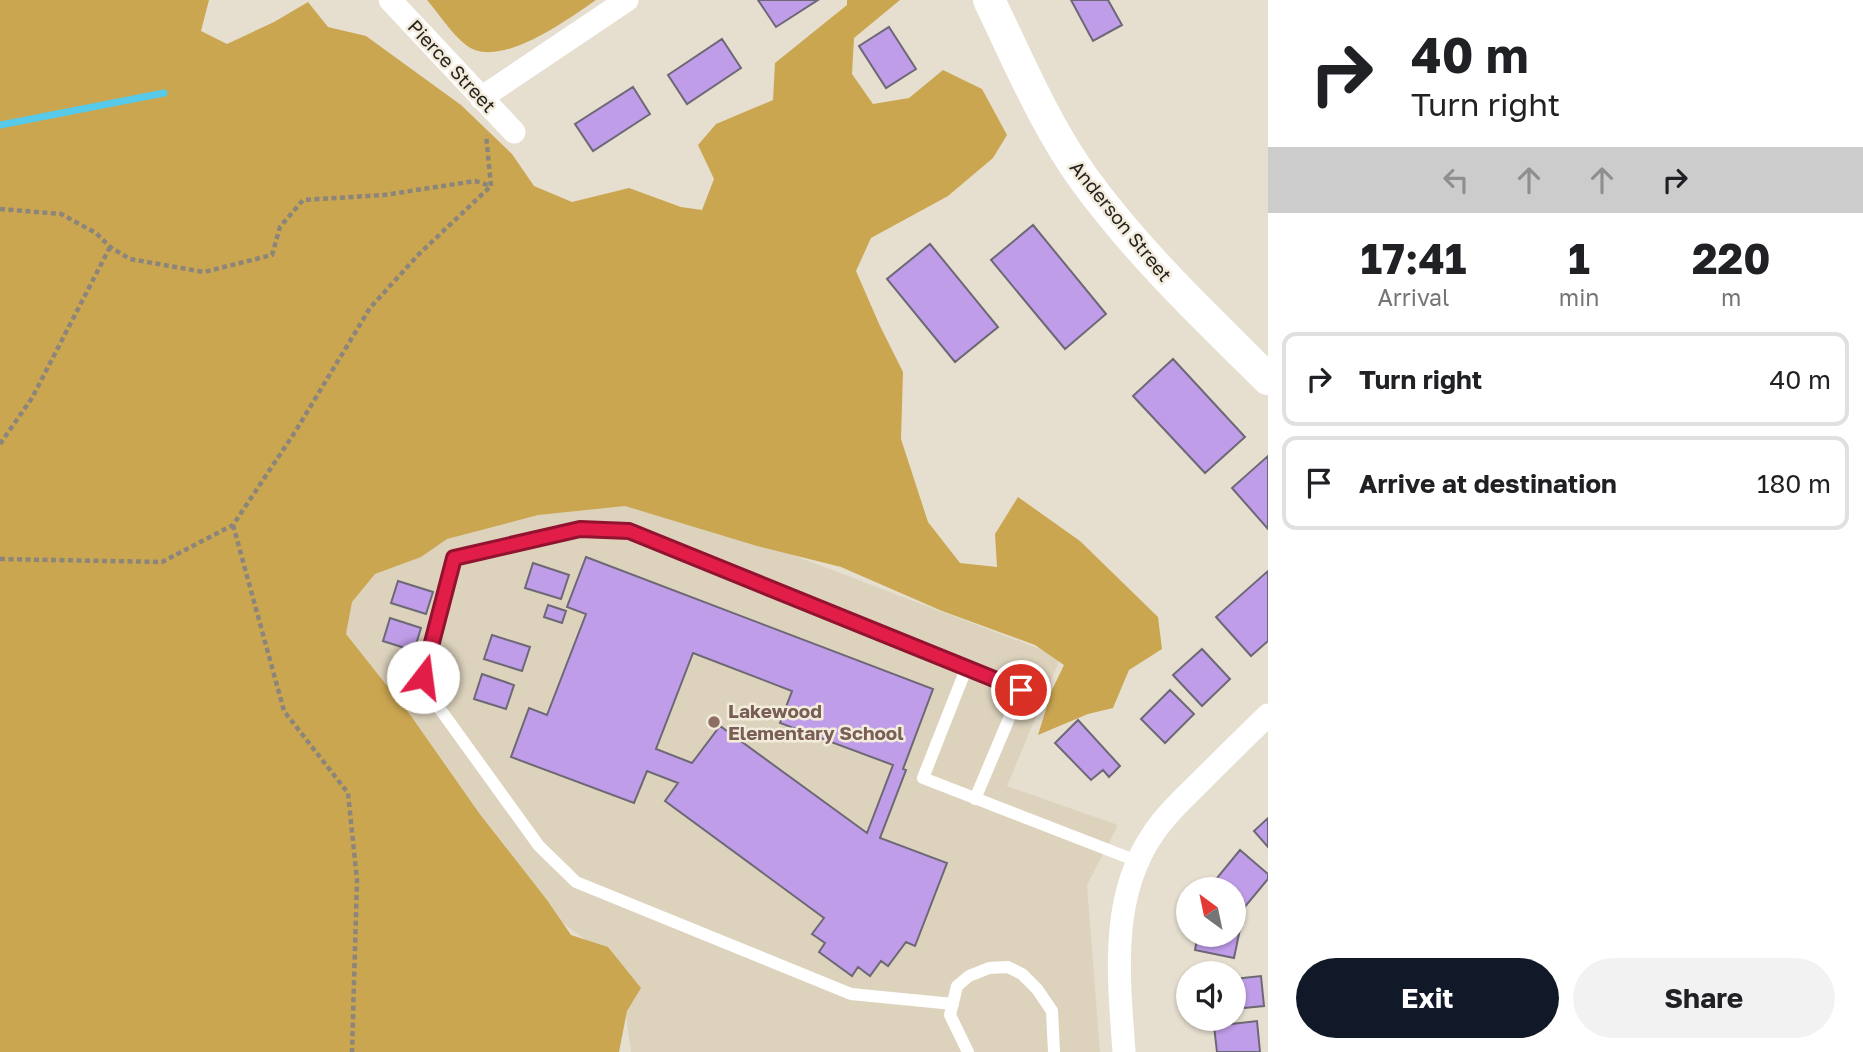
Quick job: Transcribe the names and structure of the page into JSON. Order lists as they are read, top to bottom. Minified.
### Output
{"streets":{"street":["Pierce Street","Anderson Street"]},"places":["Lakewood Elementary School"],"north":"top left","page":{"turn":["40 m","Turn right"],"eta":["17:41","Arrival","1","min","220","m"],"list":[{"name":"Turn right","value":"40 m"},{"name":"Arrive at destination","value":"180 m"}],"buttons":["Exit","Share"]}}
